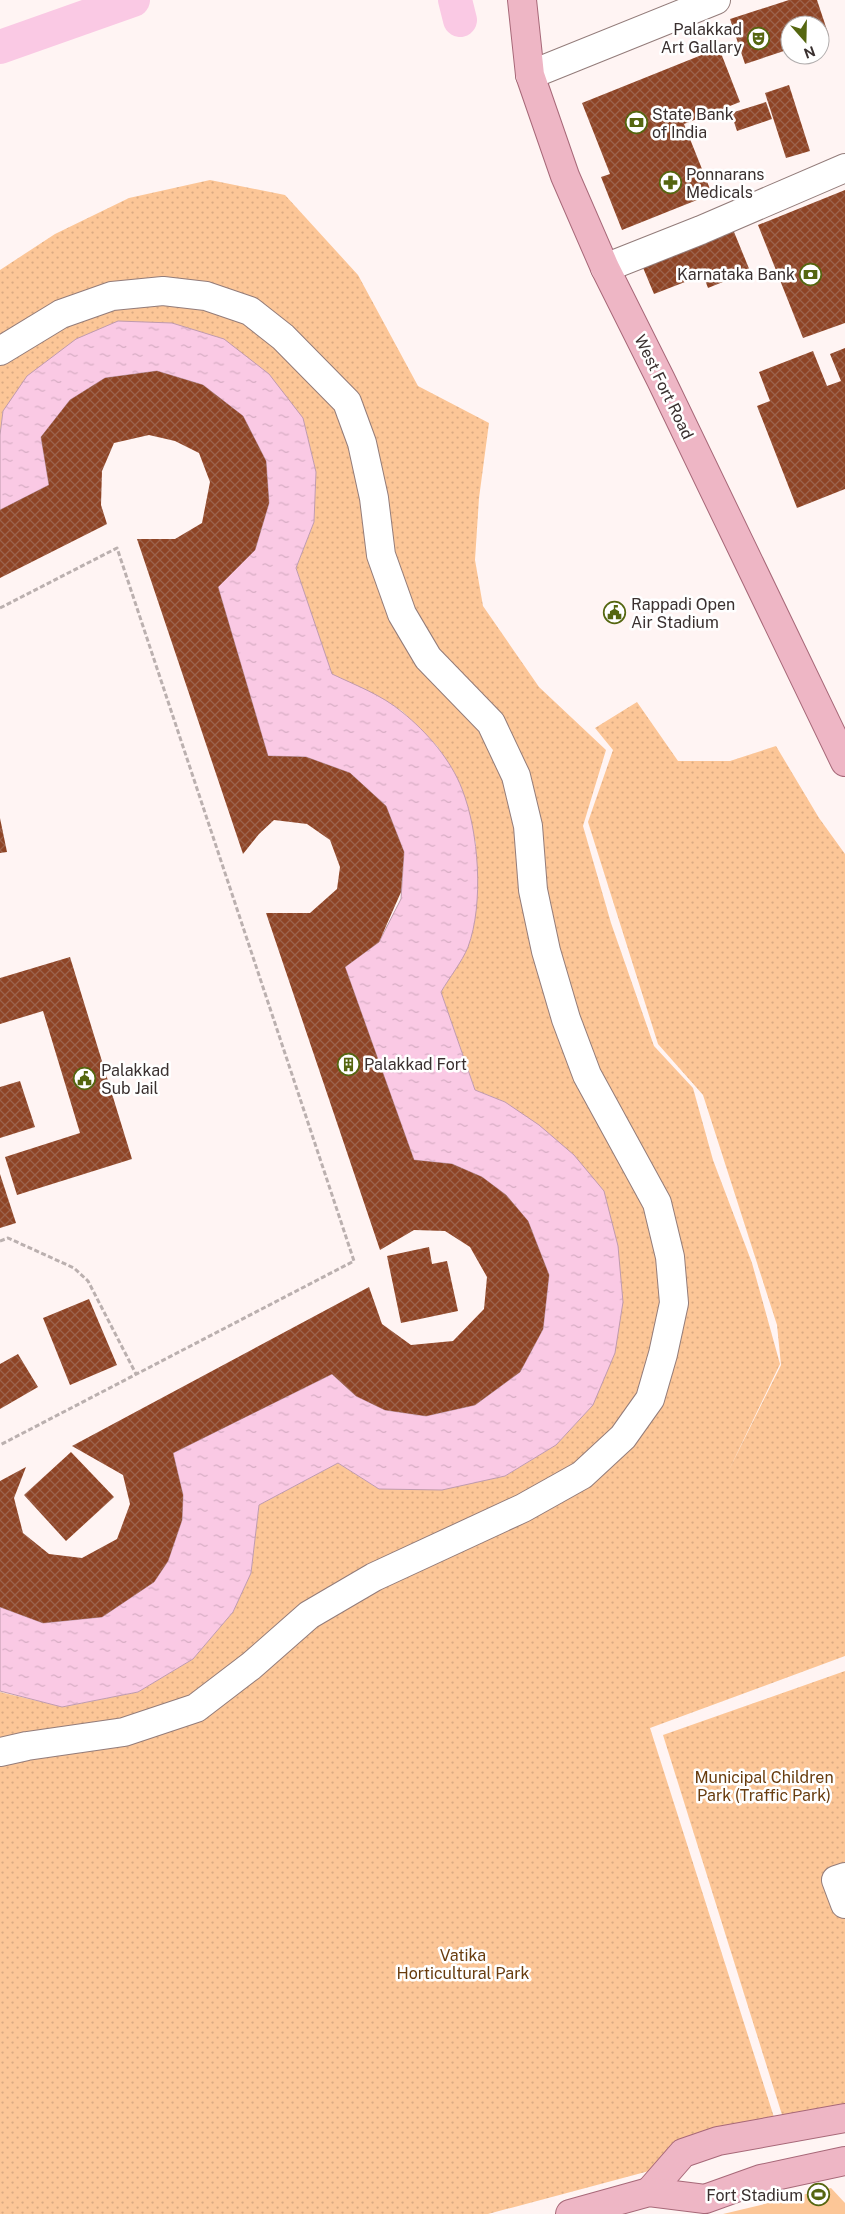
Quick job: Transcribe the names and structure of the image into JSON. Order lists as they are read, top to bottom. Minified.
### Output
{"streets":{"main road":["West Fort Road"]},"parks":["Municipal Children Park (Traffic Park)","Vatika Horticultural Park"],"places":{"theatre":["Palakkad Art Gallary"],"bank":["State Bank of India","Karnataka Bank"],"pharmacy":["Ponnarans Medicals"],"public building":["Rappadi Open Air Stadium","Palakkad Sub Jail"],"building":["Palakkad Fort"],"sports":["Fort Stadium"]},"north":"bottom"}
